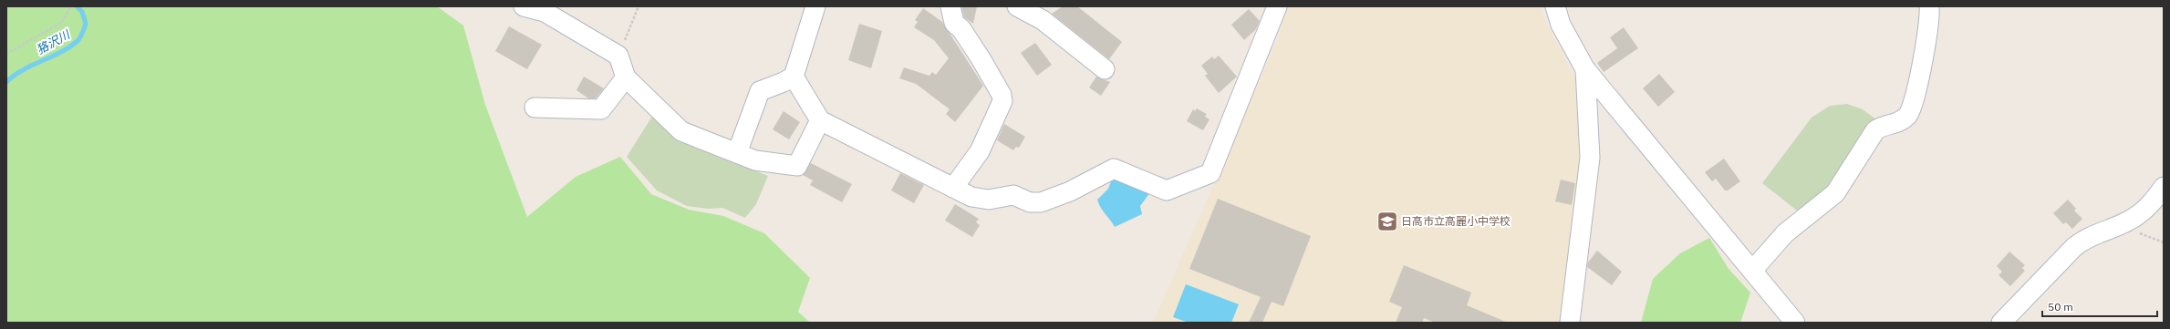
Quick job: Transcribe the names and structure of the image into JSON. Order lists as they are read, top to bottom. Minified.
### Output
{"water":["狢沢川"],"places":{"school or university":["日高市立高麗小中学校"]},"scale_bar":"50 m"}
